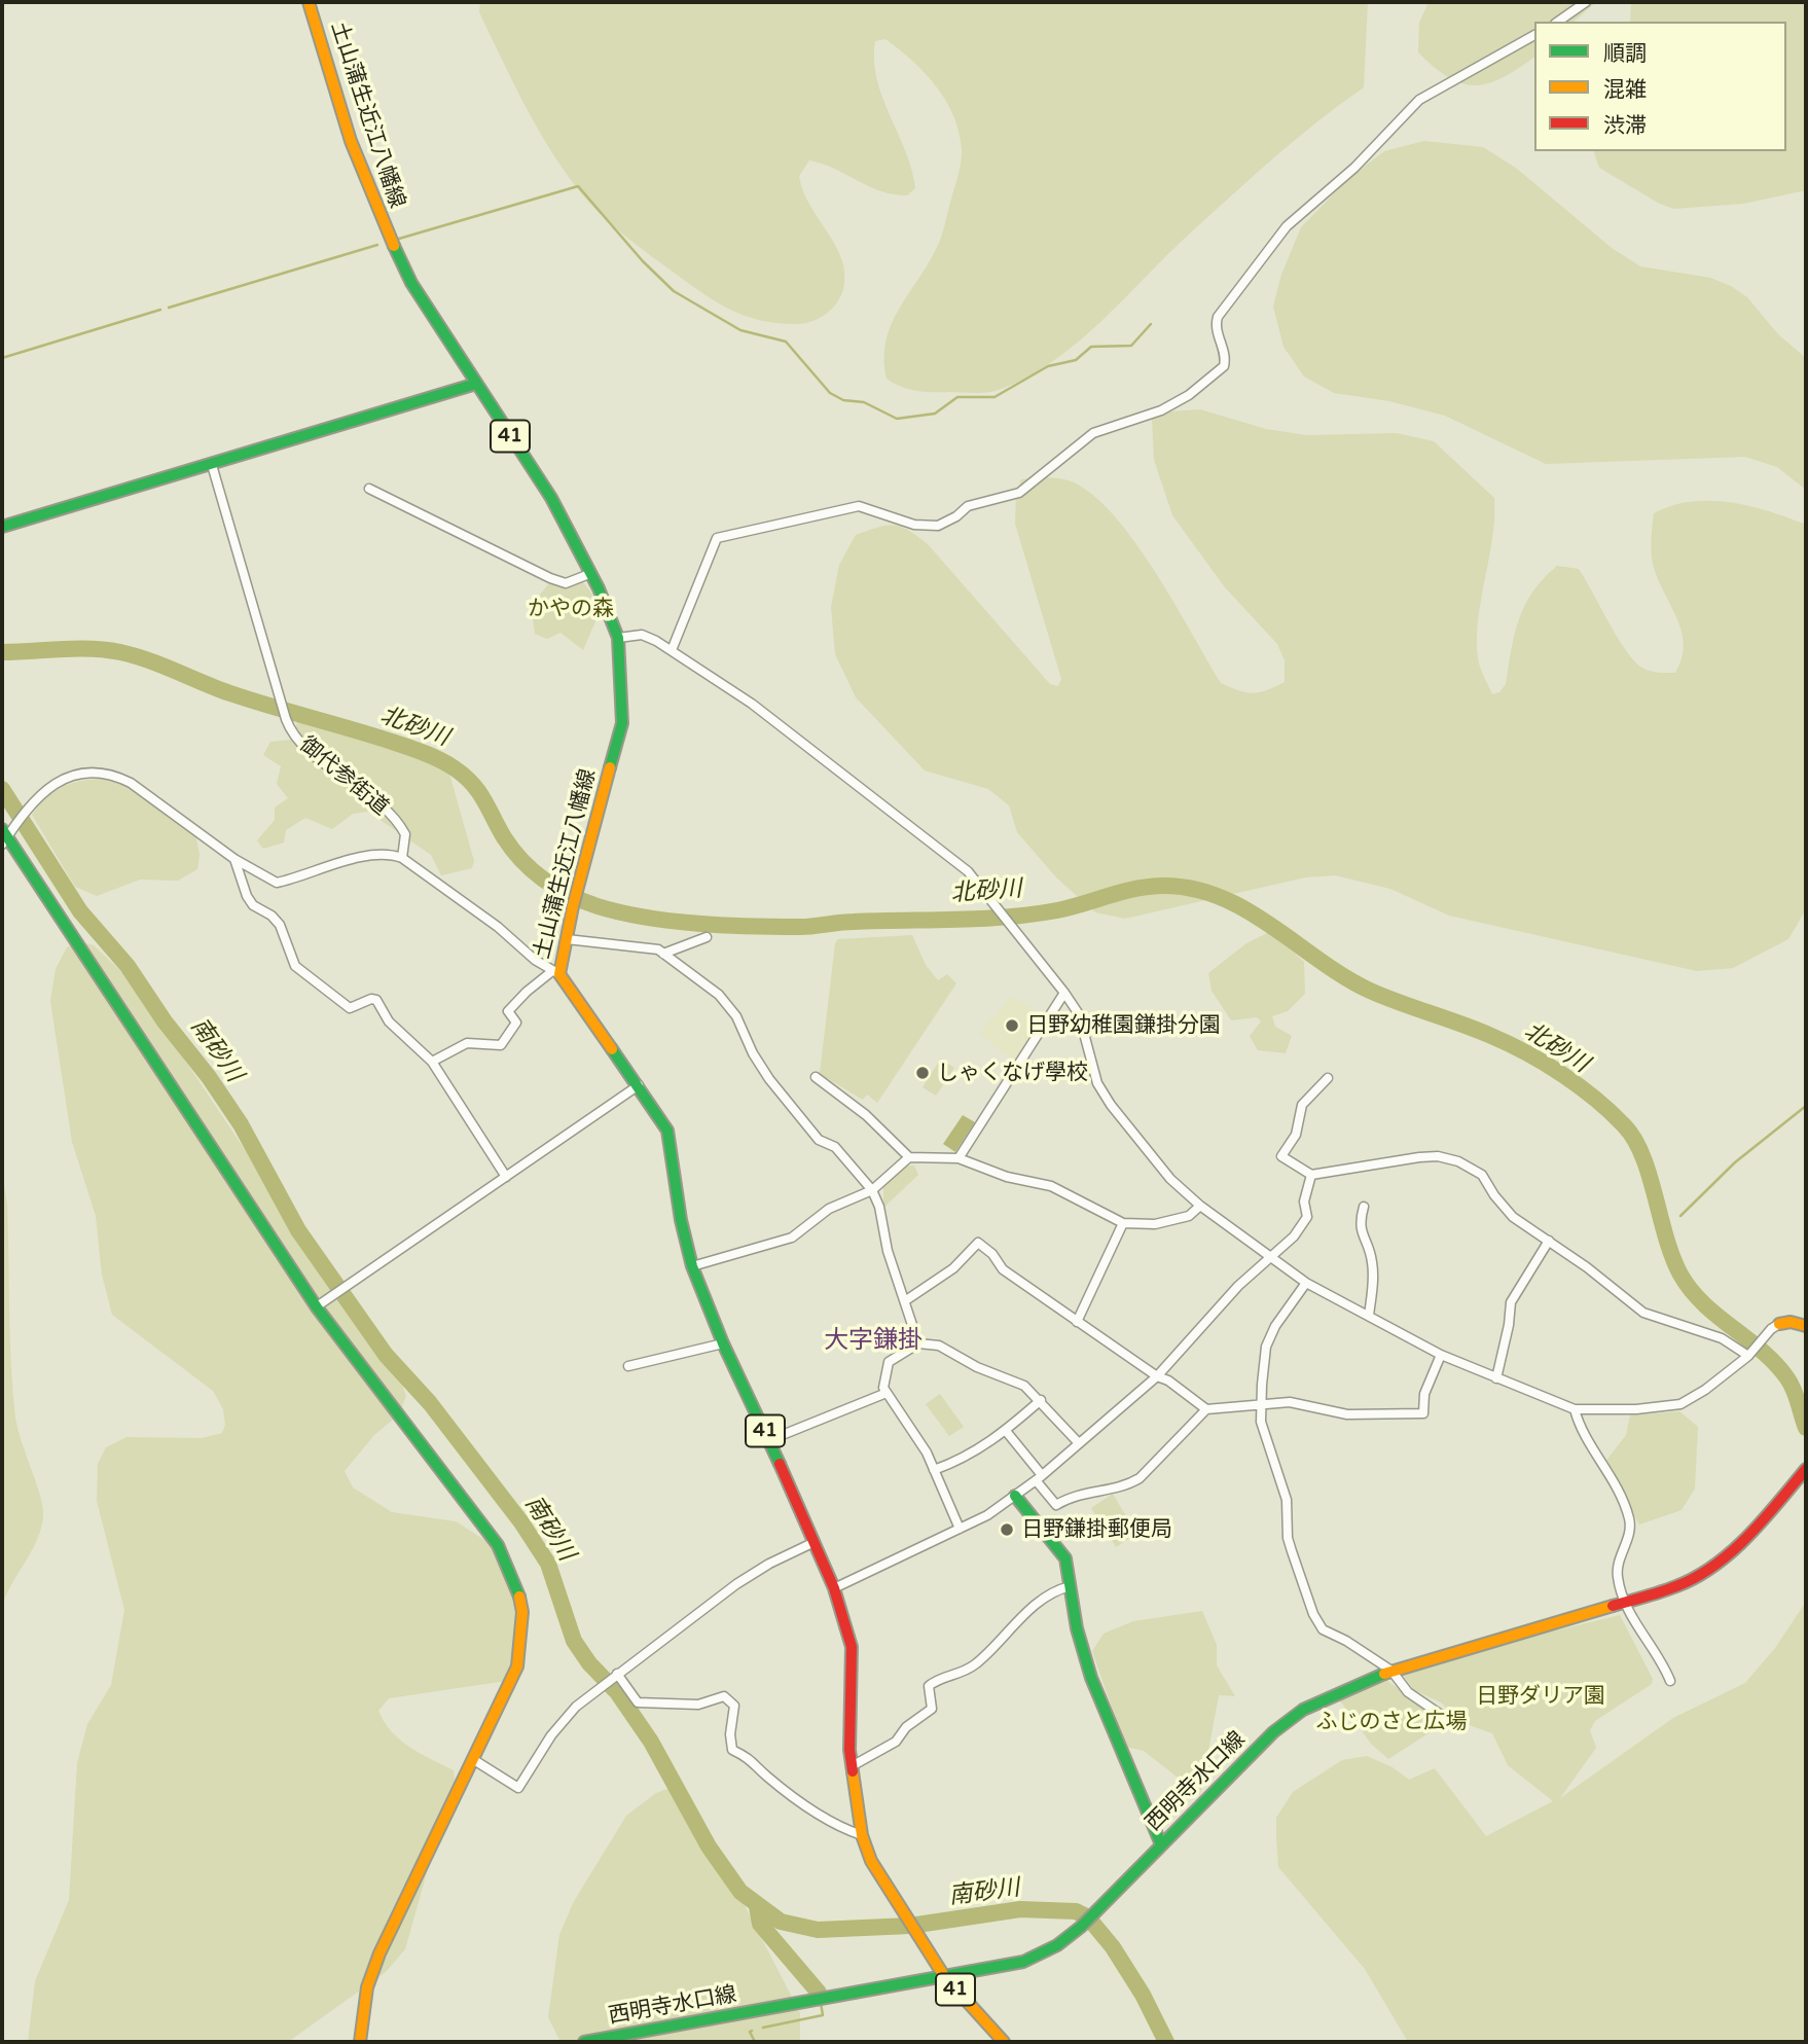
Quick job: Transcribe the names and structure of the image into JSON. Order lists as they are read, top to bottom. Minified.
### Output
{"streets":{"main road":["土山蒲生近江八幡線","41","西明寺水口線"],"street":["御代参街道"]},"crossings":[["土山蒲生近江八幡線","西明寺水口線"]],"districts":["大字鎌掛"],"water":["北砂川","南砂川"],"parks":["かやの森","日野ダリア園","ふじのさと広場"],"places":["日野幼稚園鎌掛分園","しゃくなげ學校","日野鎌掛郵便局"],"legend":["順調","混雑","渋滞"]}
